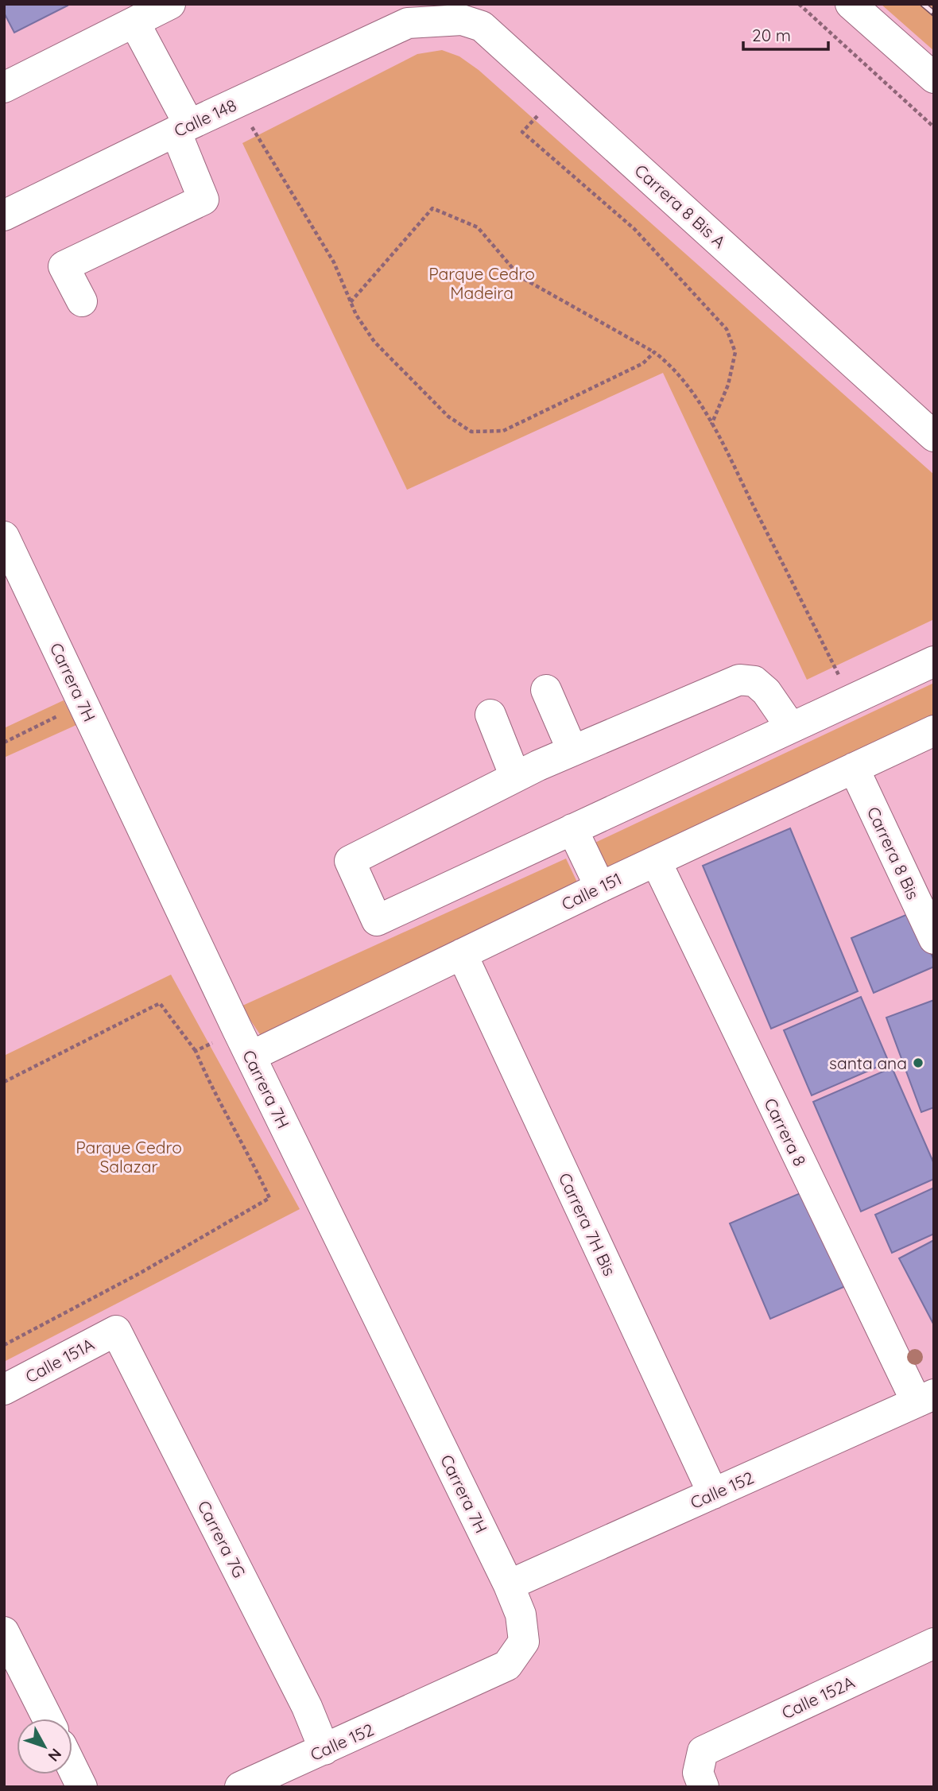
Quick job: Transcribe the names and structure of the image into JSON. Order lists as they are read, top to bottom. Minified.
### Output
{"streets":{"street":["Calle 148","Carrera 8 Bis A","Carrera 7H","Carrera 8 Bis","Calle 151","Carrera 8","Carrera 7H Bis","Calle 151A","Calle 152","Carrera 7G","Calle 152A"]},"crossings":[["Calle 148","Carrera 8 Bis A"],["Carrera 7H","Calle 151"],["Carrera 7H","Calle 152"],["Carrera 8 Bis","Calle 151"],["Calle 151","Carrera 8"],["Calle 151","Carrera 7H Bis"],["Carrera 8","Calle 152"],["Carrera 7H Bis","Calle 152"],["Calle 151A","Carrera 7G"],["Calle 152","Carrera 7G"]],"parks":["Parque Cedro Madeira","Parque Cedro Salazar"],"places":["santa ana"],"scale_bar":"20 m","north":"bottom right"}
